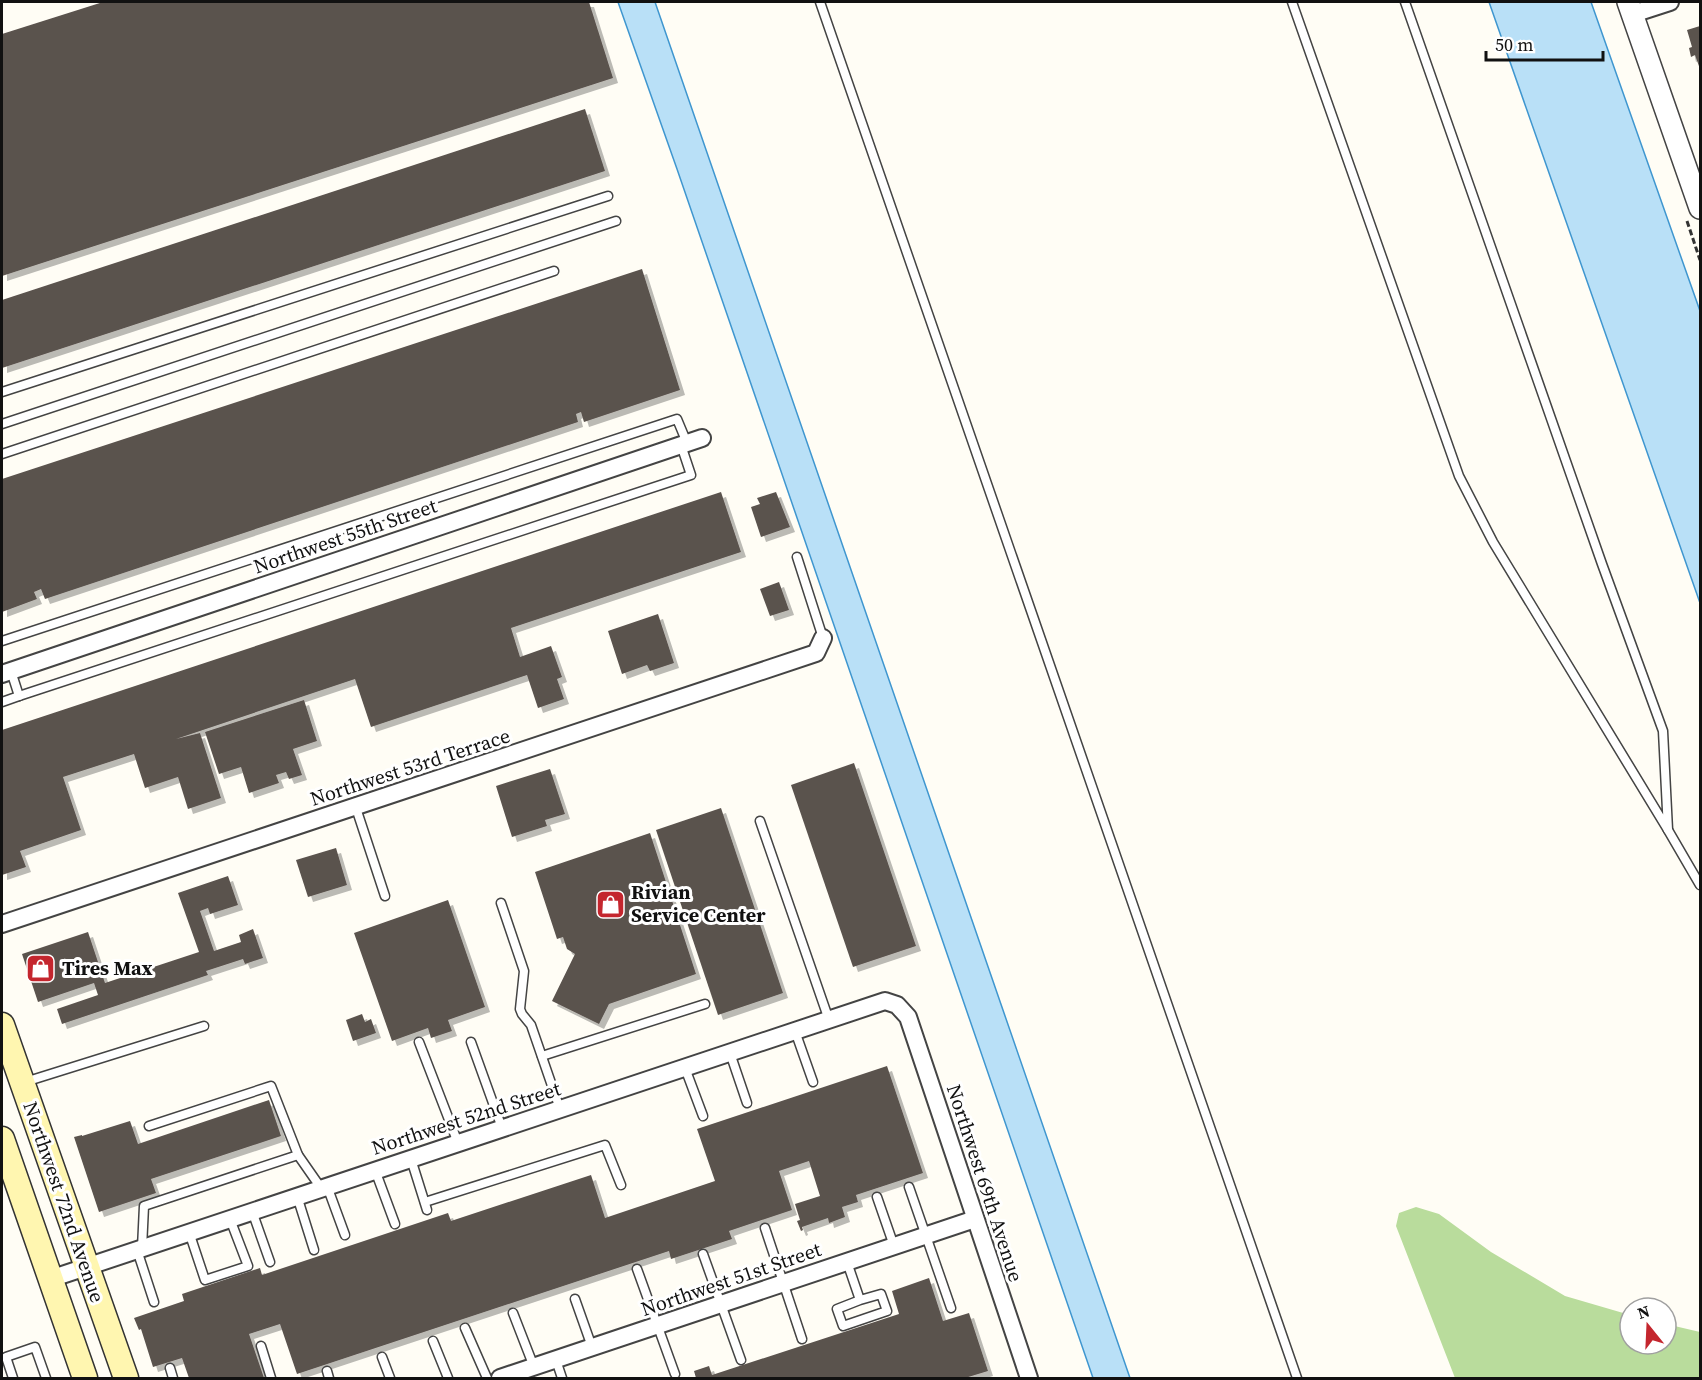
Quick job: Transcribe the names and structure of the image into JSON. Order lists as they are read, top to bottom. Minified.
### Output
{"streets":{"main road":["Northwest 72nd Avenue"],"street":["Northwest 55th Street","Northwest 53rd Terrace","Northwest 52nd Street","Northwest 69th Avenue","Northwest 51st Street"]},"crossings":[["Northwest 52nd Street","Northwest 69th Avenue"],["Northwest 52nd Street","Northwest 72nd Avenue"],["Northwest 69th Avenue","Northwest 51st Street"]],"places":{"shop":["Rivian Service Center","Tires Max"]},"scale_bar":"50 m","north":"top"}
